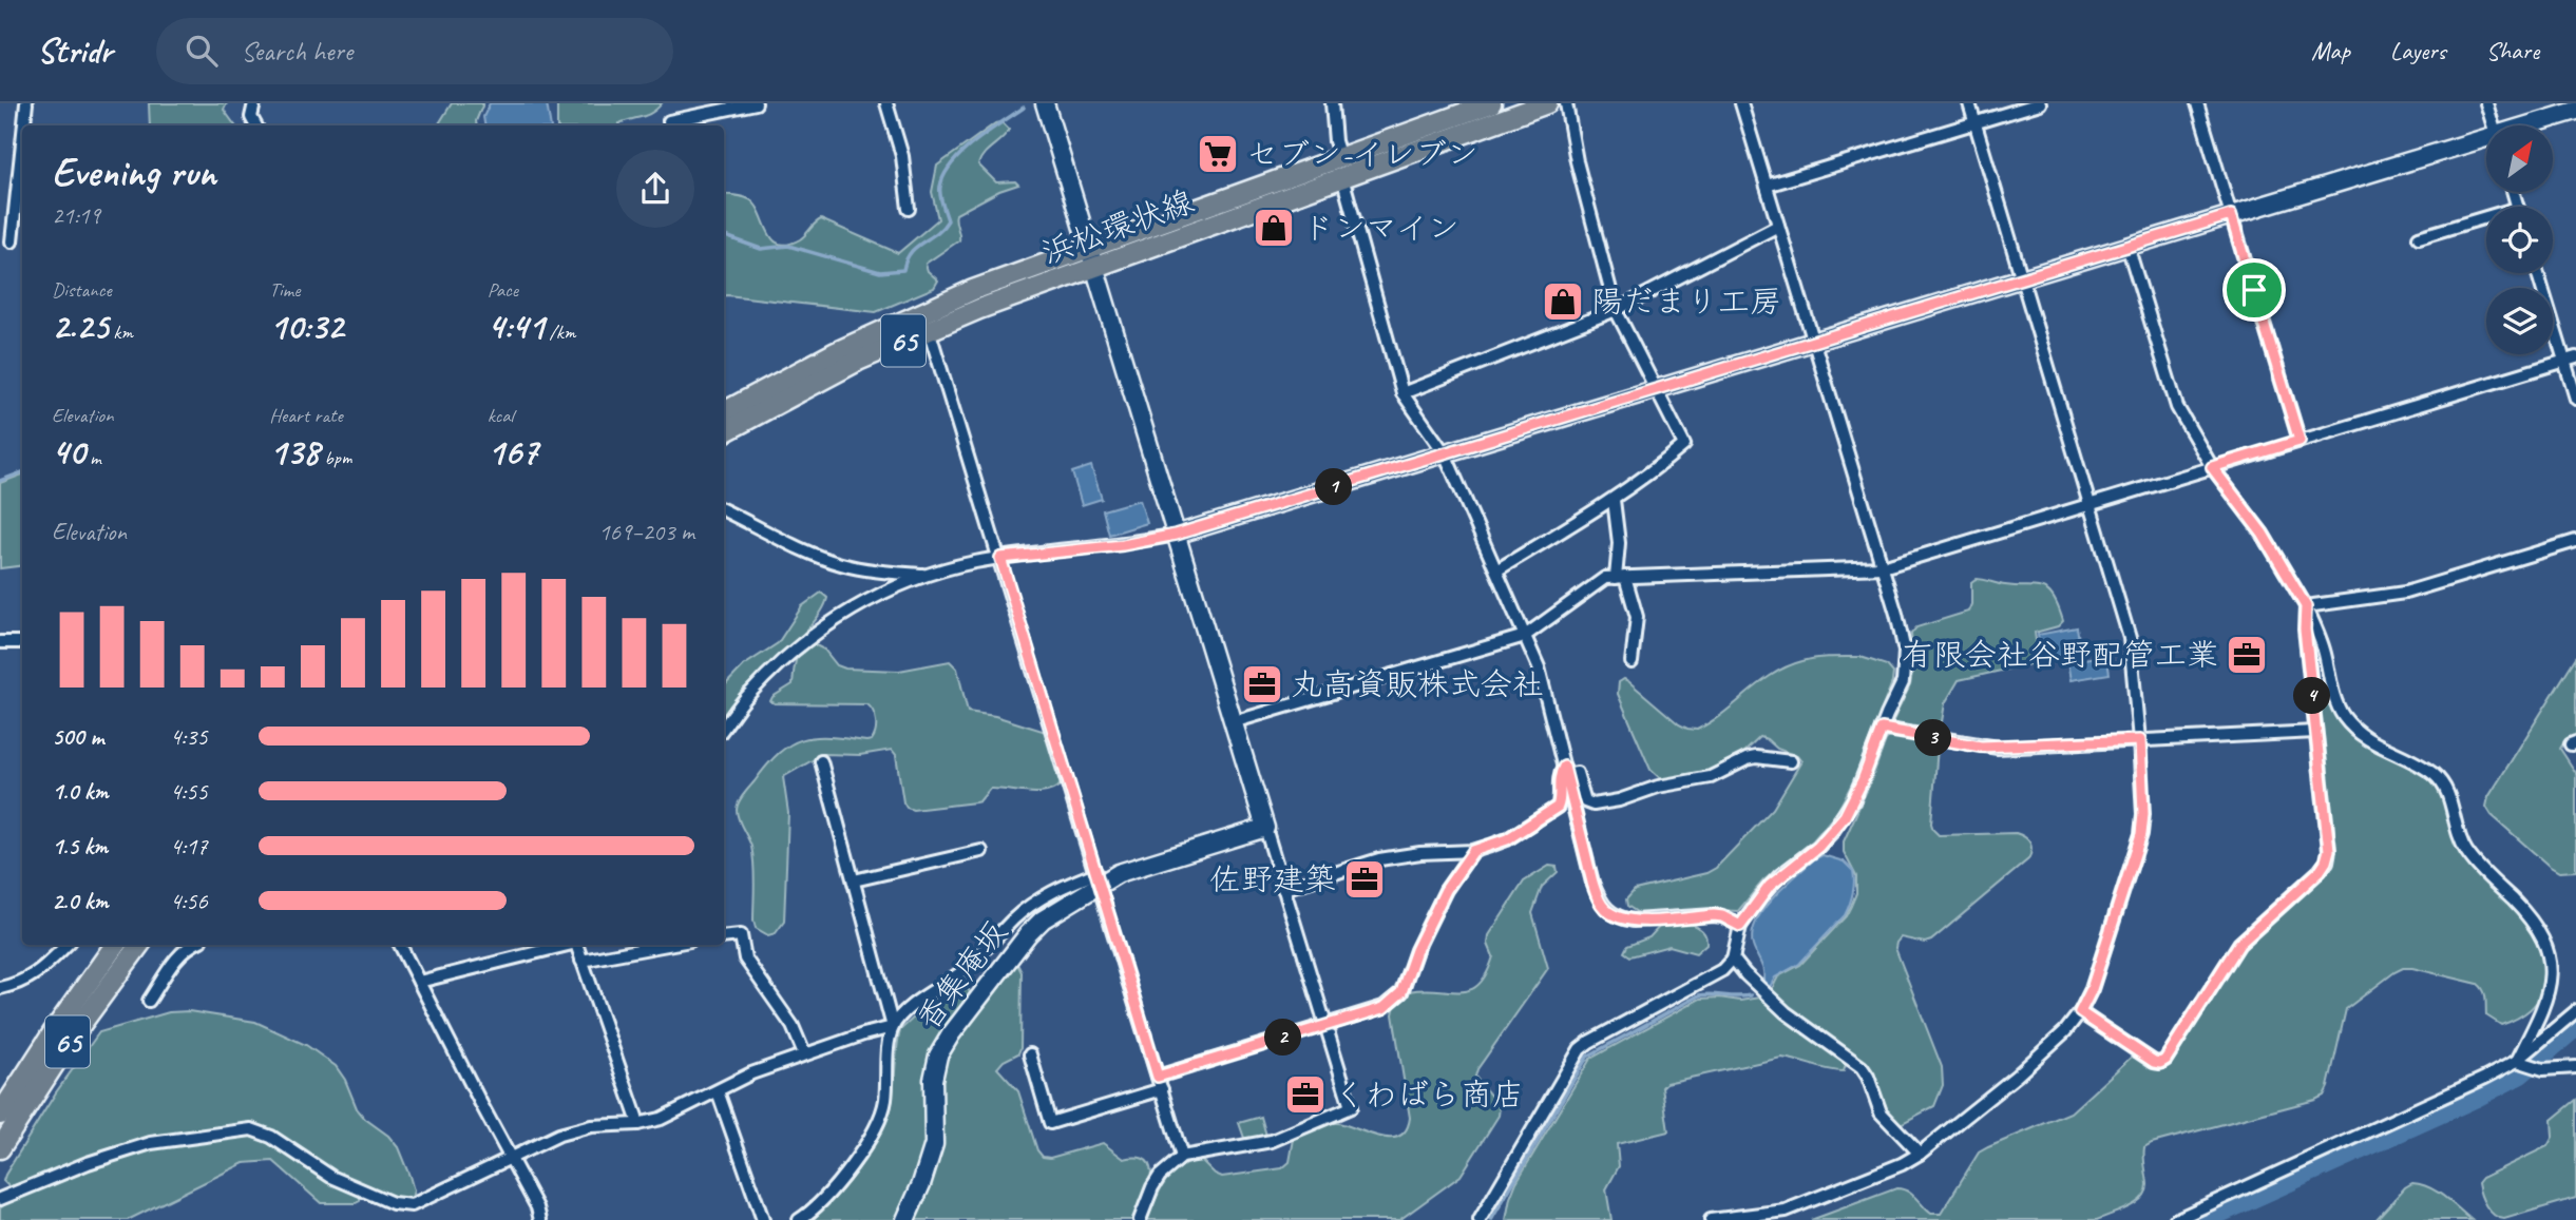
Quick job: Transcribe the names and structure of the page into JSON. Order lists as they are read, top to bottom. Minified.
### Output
{"streets":{"main road":["浜松環状線","65"],"street":["香集庵坂"]},"places":{"supermarket":["セブン-イレブン"],"shop":["ドンマイン","陽だまり工房"],"office":["有限会社谷野配管工業","丸高資販株式会社","佐野建築","くわばら商店"]},"north":"top right","page":{"header":"Stridr","search":"Search here","nav":["Map","Layers","Share"],"heading":["Evening run","21:19"],"stats":[["Distance","2.25 km"],["Time","10:32"],["Pace","4:41 /km"],["Elevation","40 m"],["Heart rate","138 bpm"],["kcal","167"]],"pins":["1","4","3","2"],"chart":["Elevation","169–203 m"],"list":[{"name":"500 m","note":"4:35"},{"name":"1.0 km","note":"4:55"},{"name":"1.5 km","note":"4:17"},{"name":"2.0 km","note":"4:56"}]}}
